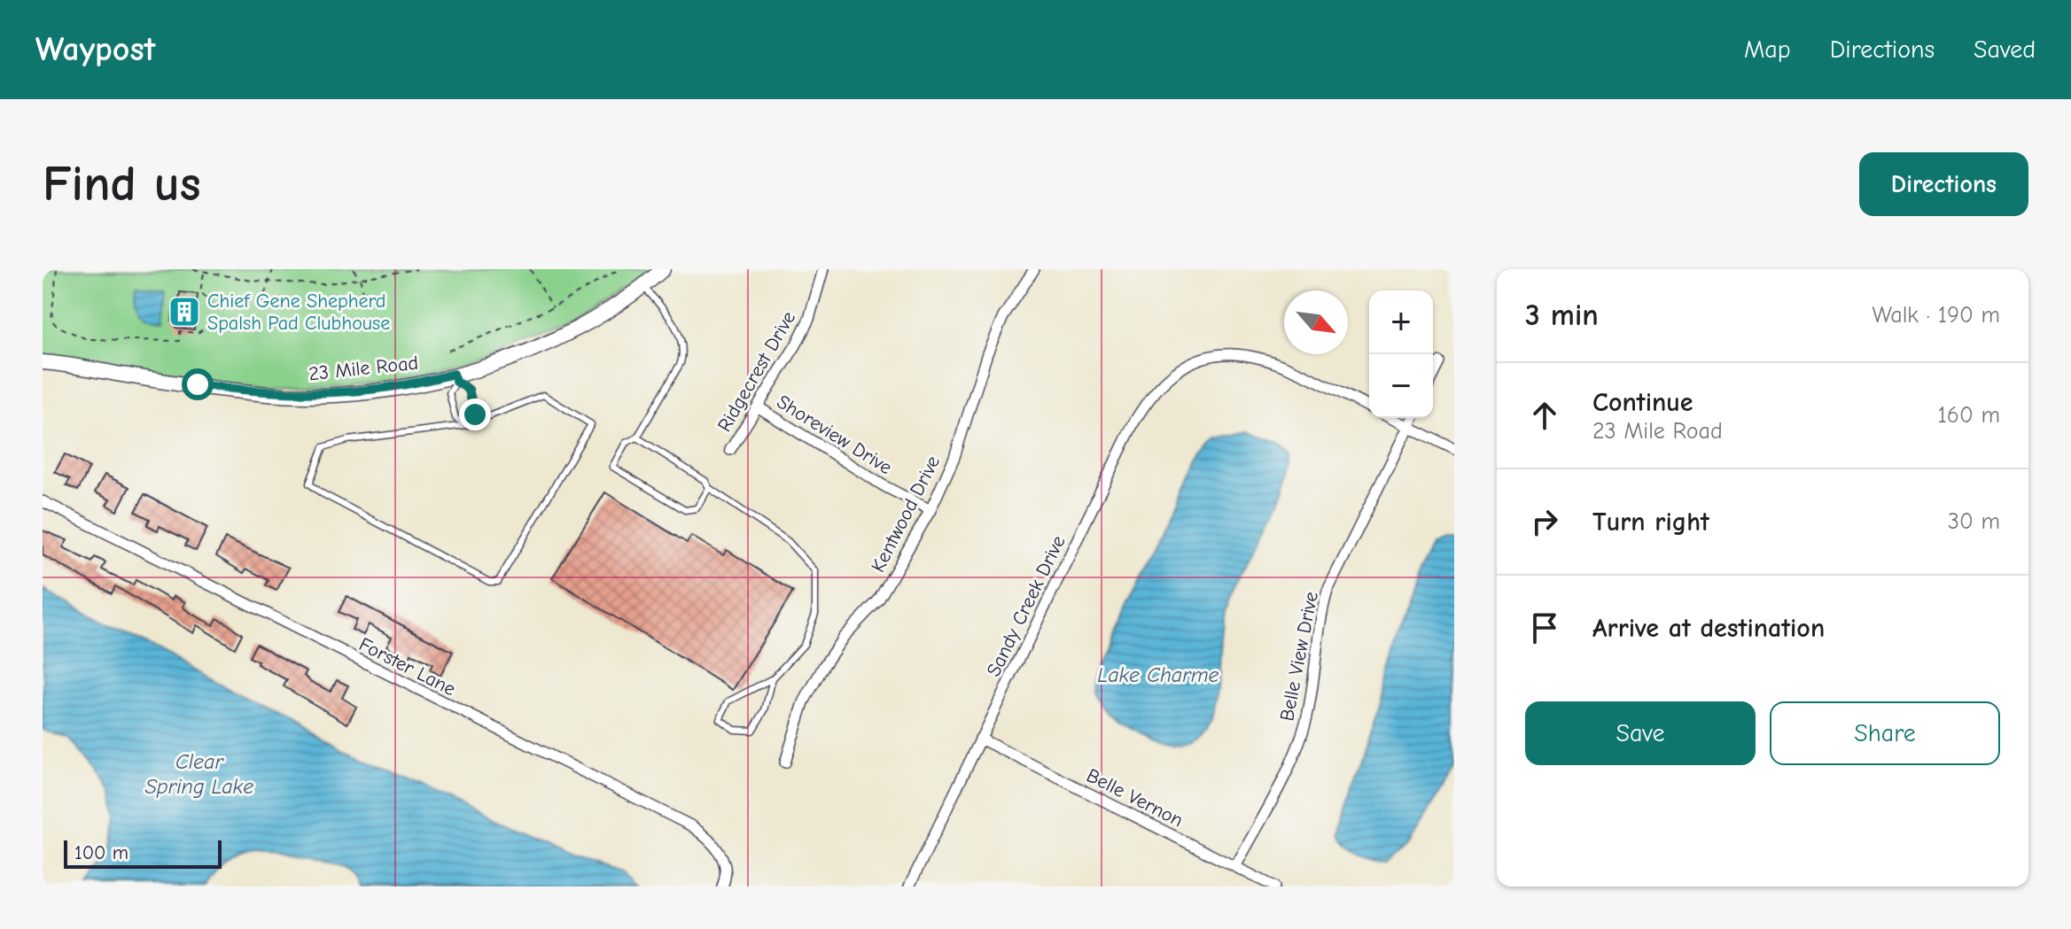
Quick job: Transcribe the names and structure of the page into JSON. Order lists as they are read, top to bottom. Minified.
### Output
{"streets":{"main road":["23 Mile Road"],"street":["Ridgecrest Drive","Shoreview Drive","Kentwood Drive","Sandy Creek Drive","Belle View Drive","Forster Lane","Belle Vernon"]},"crossings":[["Ridgecrest Drive","Shoreview Drive"],["Shoreview Drive","Kentwood Drive"],["Sandy Creek Drive","Belle Vernon"],["Belle View Drive","Belle Vernon"]],"water":["Lake Charme","Clear Spring Lake"],"places":{"building":["Chief Gene Shepherd Spalsh Pad Clubhouse"]},"scale_bar":"100 m","north":"bottom right","page":{"header":"Waypost","nav":["Map","Directions","Saved"],"buttons":["Directions",["Save","Share"]],"title":"Find us","heading":["3 min","Walk · 190 m"],"map_buttons":["+","−"],"list":[["Continue","23 Mile Road","160 m"],["Turn right","30 m"],"Arrive at destination"],"scale":"100 m"}}
